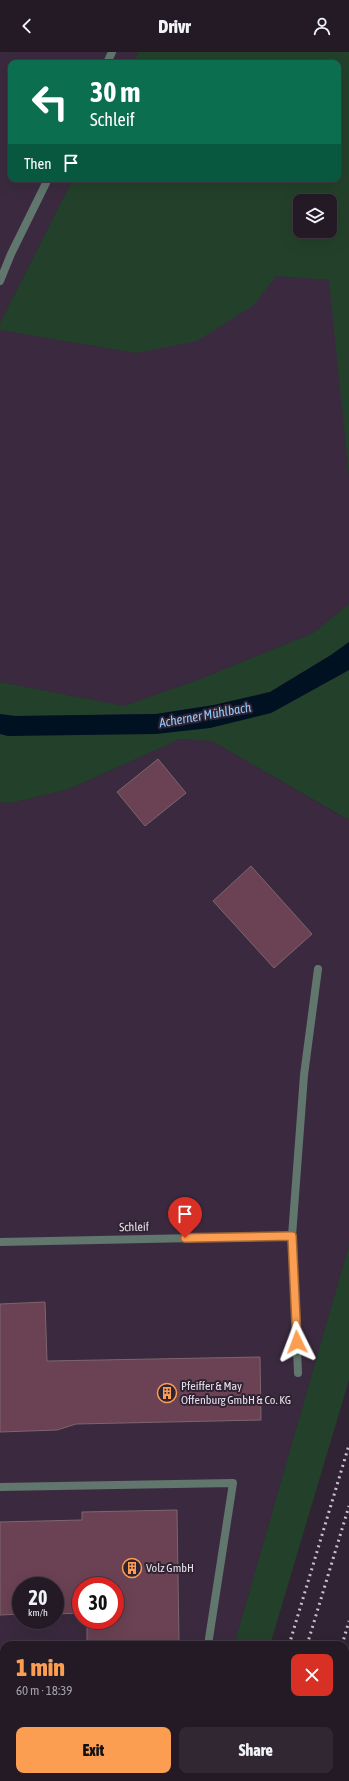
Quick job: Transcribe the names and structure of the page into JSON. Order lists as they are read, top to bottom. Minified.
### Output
{"streets":{"street":["Schleif"]},"water":["Acherner Mühlbach"],"places":{"building":["Pfeiffer & May Offenburg GmbH & Co. KG","Volz GmbH"]},"page":{"header":"Drivr","turn":["30 m","Schleif"],"then":"Then","speed":"20 km/h","limit":"30","heading":["1 min","60 m · 18:39"],"buttons":["Exit","Share"]}}
